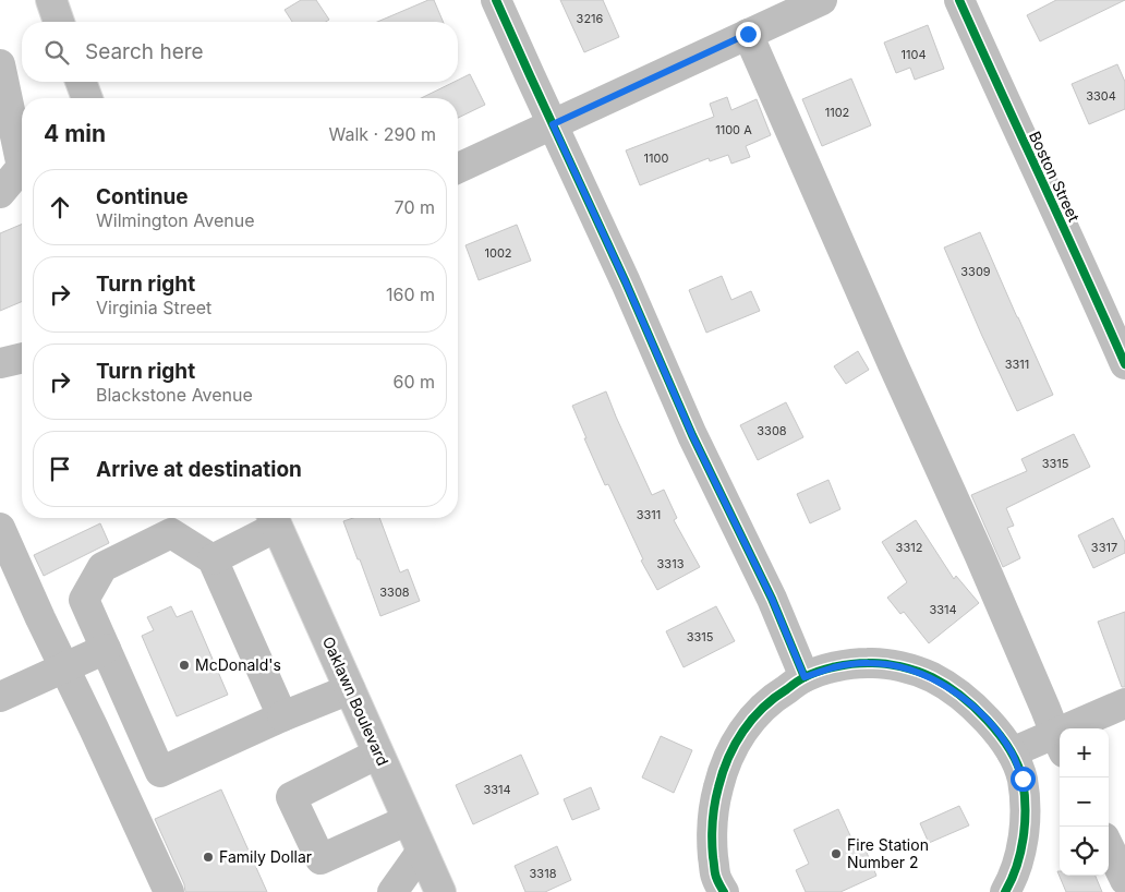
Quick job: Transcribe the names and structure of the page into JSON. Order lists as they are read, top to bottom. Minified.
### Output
{"streets":{"main road":["Boston Street","Oaklawn Boulevard"]},"places":["McDonald's","Fire Station Number 2","Family Dollar"],"house_numbers":["3216","1104","3304","1102","1100 A","1100","1002","3309","3311","3308","3315","3311","3312","3317","3313","3308","3314","3315","3314","3318"],"page":{"search":"Search here","heading":["4 min","Walk · 290 m"],"list":[["Continue","Wilmington Avenue","70 m"],["Turn right","Virginia Street","160 m"],["Turn right","Blackstone Avenue","60 m"],"Arrive at destination"],"map_buttons":["+","−"]}}
